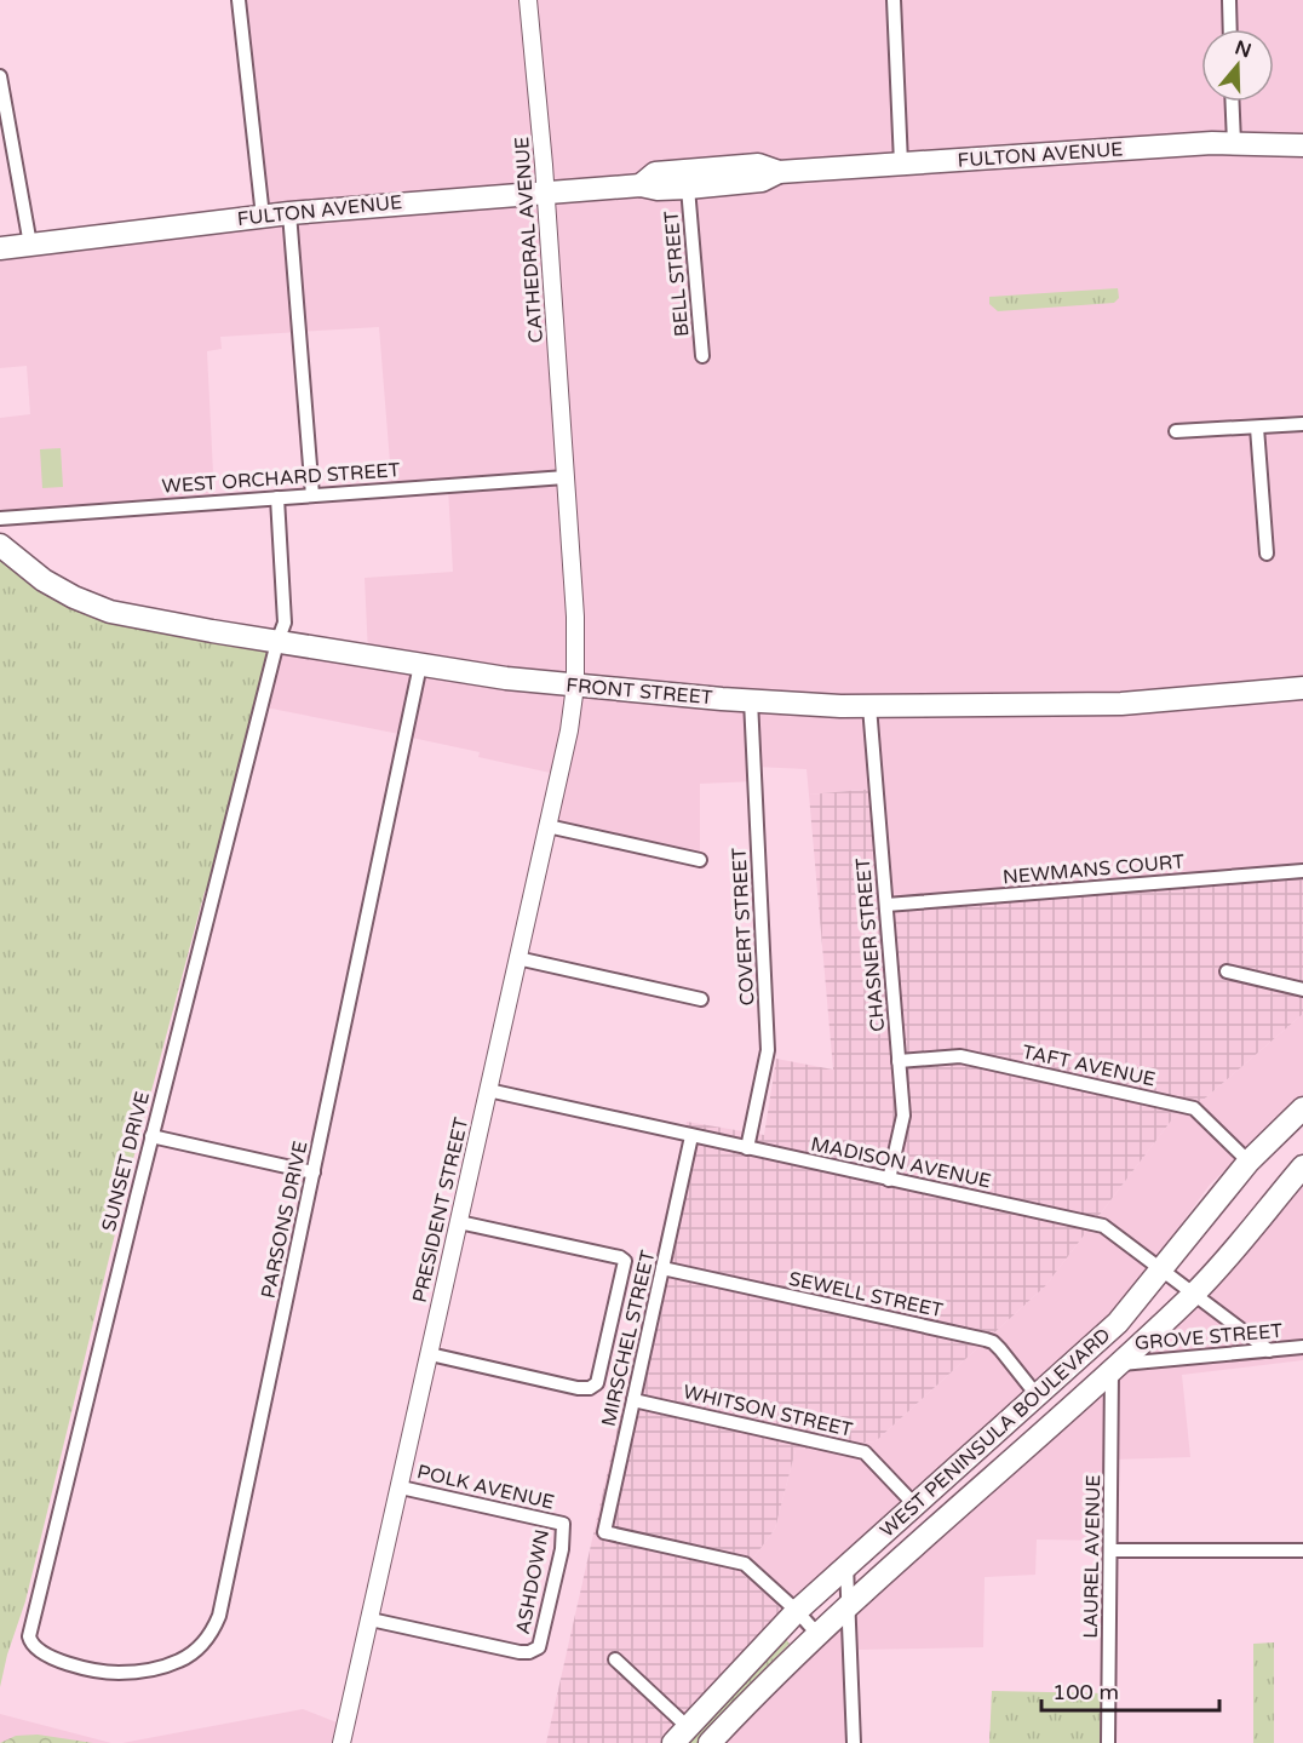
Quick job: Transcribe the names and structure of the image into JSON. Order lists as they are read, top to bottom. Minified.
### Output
{"streets":{"main road":["FULTON AVENUE","FRONT STREET","WEST PENINSULA BOULEVARD"],"street":["CATHEDRAL AVENUE","BELL STREET","WEST ORCHARD STREET","NEWMANS COURT","COVERT STREET","CHASNER STREET","TAFT AVENUE","SUNSET DRIVE","MADISON AVENUE","PRESIDENT STREET","PARSONS DRIVE","SEWELL STREET","GROVE STREET","MIRSCHEL STREET","WHITSON STREET","POLK AVENUE","LAUREL AVENUE","ASHDOWN"]},"crossings":[["FULTON AVENUE","CATHEDRAL AVENUE"],["FULTON AVENUE","BELL STREET"],["CATHEDRAL AVENUE","WEST ORCHARD STREET"],["CATHEDRAL AVENUE","FRONT STREET"],["CATHEDRAL AVENUE","PRESIDENT STREET"],["WEST ORCHARD STREET","SUNSET DRIVE"],["FRONT STREET","COVERT STREET"],["FRONT STREET","CHASNER STREET"],["FRONT STREET","SUNSET DRIVE"],["FRONT STREET","PRESIDENT STREET"],["FRONT STREET","PARSONS DRIVE"],["NEWMANS COURT","CHASNER STREET"],["COVERT STREET","MADISON AVENUE"],["CHASNER STREET","TAFT AVENUE"],["CHASNER STREET","MADISON AVENUE"],["TAFT AVENUE","WEST PENINSULA BOULEVARD"],["SUNSET DRIVE","PARSONS DRIVE"],["MADISON AVENUE","PRESIDENT STREET"],["MADISON AVENUE","GROVE STREET"],["MADISON AVENUE","MIRSCHEL STREET"],["MADISON AVENUE","WEST PENINSULA BOULEVARD"],["PRESIDENT STREET","POLK AVENUE"],["PRESIDENT STREET","ASHDOWN"],["SEWELL STREET","MIRSCHEL STREET"],["SEWELL STREET","WEST PENINSULA BOULEVARD"],["GROVE STREET","WEST PENINSULA BOULEVARD"],["GROVE STREET","LAUREL AVENUE"],["MIRSCHEL STREET","WHITSON STREET"],["MIRSCHEL STREET","WEST PENINSULA BOULEVARD"],["WHITSON STREET","WEST PENINSULA BOULEVARD"],["WEST PENINSULA BOULEVARD","LAUREL AVENUE"],["POLK AVENUE","ASHDOWN"]],"scale_bar":"100 m","north":"top"}
